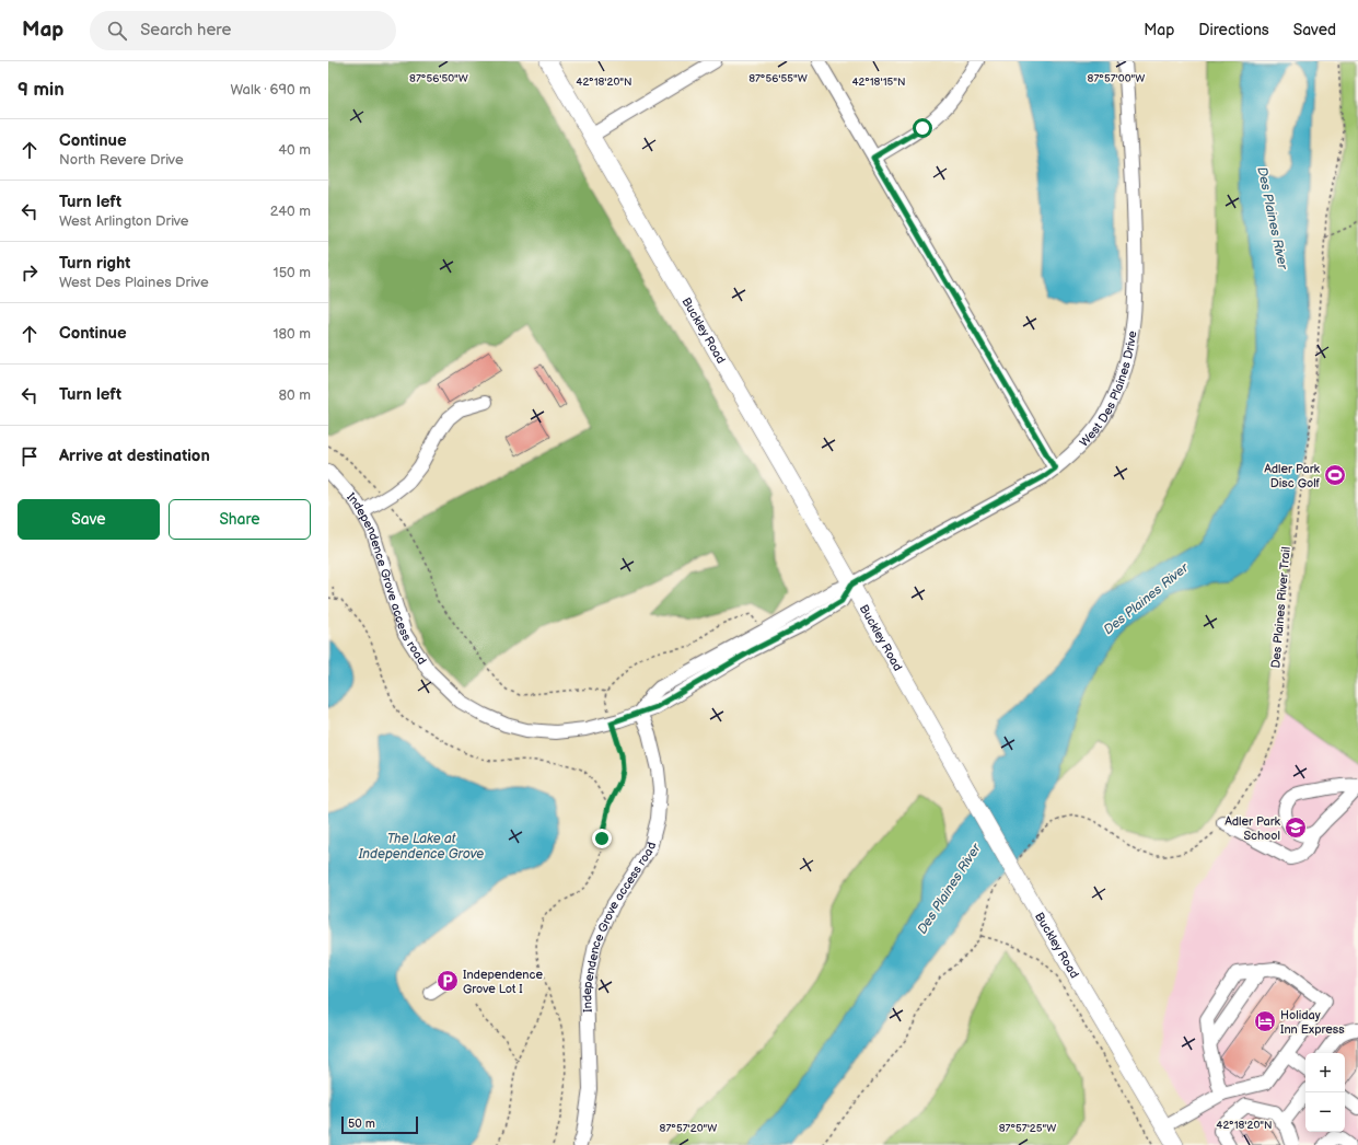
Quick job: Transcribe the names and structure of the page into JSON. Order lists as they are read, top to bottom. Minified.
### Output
{"streets":{"main road":["Buckley Road"],"street":["West Des Plaines Drive","Independence Grove access road"],"path":["Des Plaines River Trail"]},"crossings":[["Buckley Road","West Des Plaines Drive"],["Buckley Road","Independence Grove access road"],["West Des Plaines Drive","Independence Grove access road"]],"water":["Des Plaines River","The Lake at Independence Grove"],"places":{"sports":["Adler Park Disc Golf"],"school or university":["Adler Park School"],"parking":["Independence Grove Lot I"],"hotel":["Holiday Inn Express"]},"scale_bar":"50 m","page":{"header":"Map","search":"Search here","nav":["Map","Directions","Saved"],"heading":["9 min","Walk · 690 m"],"list":[["Continue","North Revere Drive","40 m"],["Turn left","West Arlington Drive","240 m"],["Turn right","West Des Plaines Drive","150 m"],["Continue","180 m"],["Turn left","80 m"],"Arrive at destination"],"buttons":["Save","Share"],"map_buttons":["+","−"],"scale":"50 m"},"coordinates":["87°56'50\"W","87°56'55\"W","87°57'00\"W","42°18'20\"N","42°18'15\"N","87°57'20\"W","87°57'25\"W"]}
